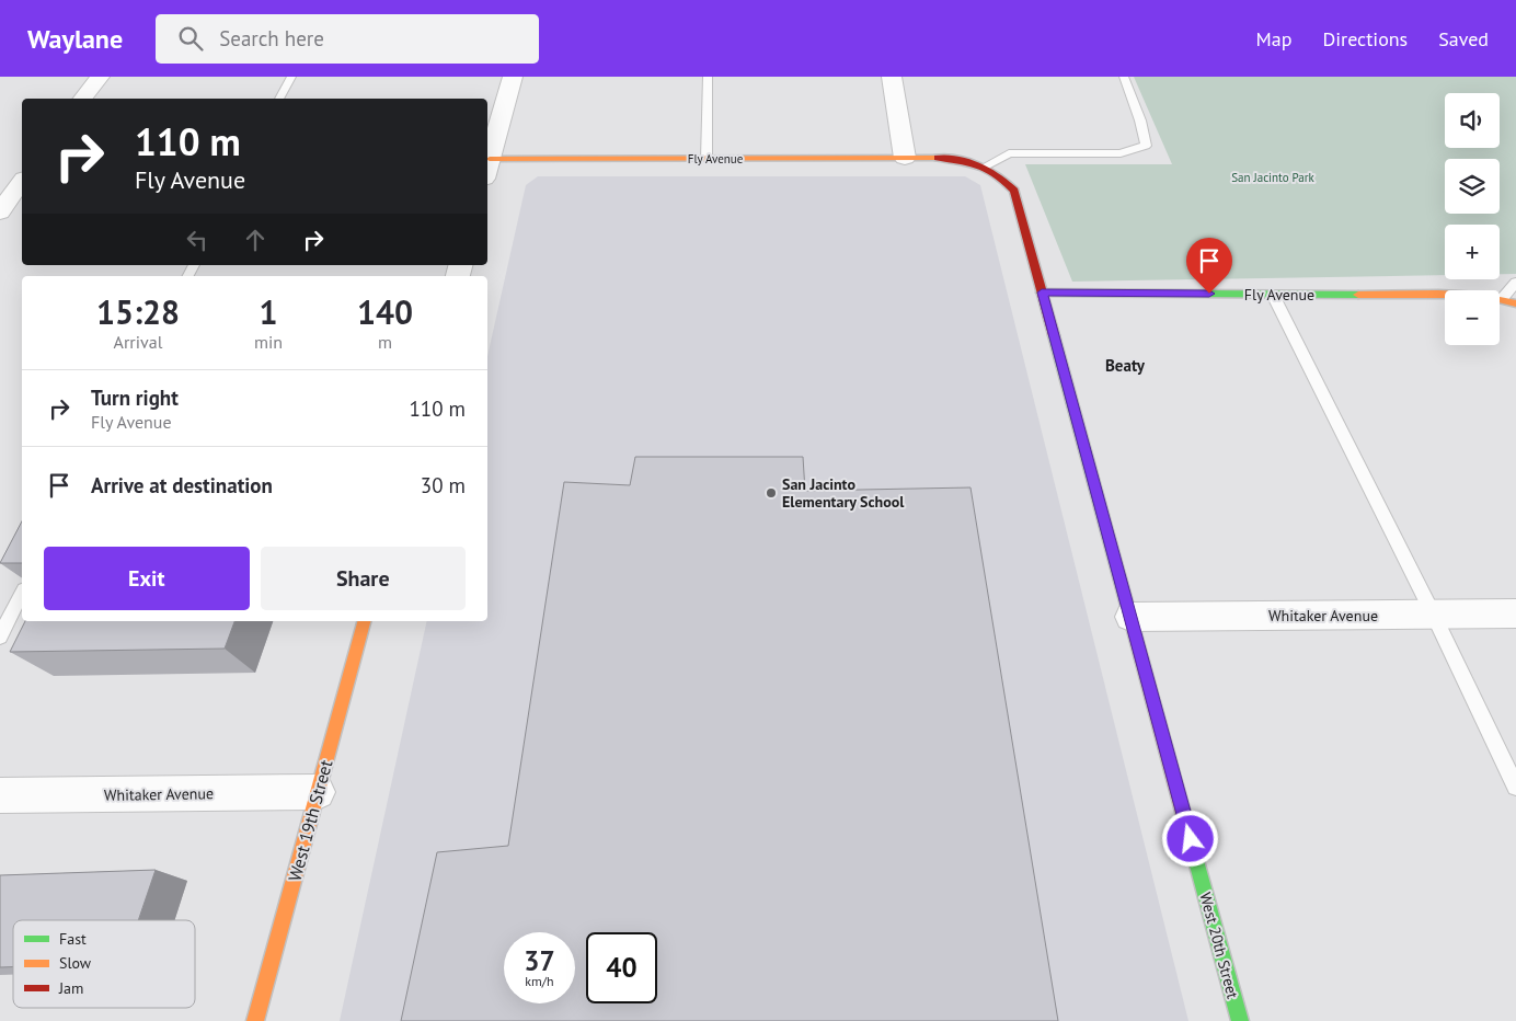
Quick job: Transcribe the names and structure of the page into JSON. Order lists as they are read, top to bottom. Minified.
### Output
{"streets":{"street":["Fly Avenue","Whitaker Avenue","West 19th Street","West 20th Street"]},"crossings":[["Fly Avenue","West 20th Street"],["Whitaker Avenue","West 19th Street"],["Whitaker Avenue","West 20th Street"]],"districts":["Beaty"],"parks":["San Jacinto Park"],"places":["San Jacinto Elementary School"],"legend":["Fast","Slow","Jam"],"page":{"header":"Waylane","search":"Search here","nav":["Map","Directions","Saved"],"map_buttons":["+","−"],"turn":["110 m","Fly Avenue"],"eta":["15:28","Arrival","1","min","140","m"],"list":[{"name":"Turn right","note":"Fly Avenue","value":"110 m"},{"name":"Arrive at destination","value":"30 m"}],"buttons":["Exit","Share"],"speed":"37 km/h","limit":"40"}}
